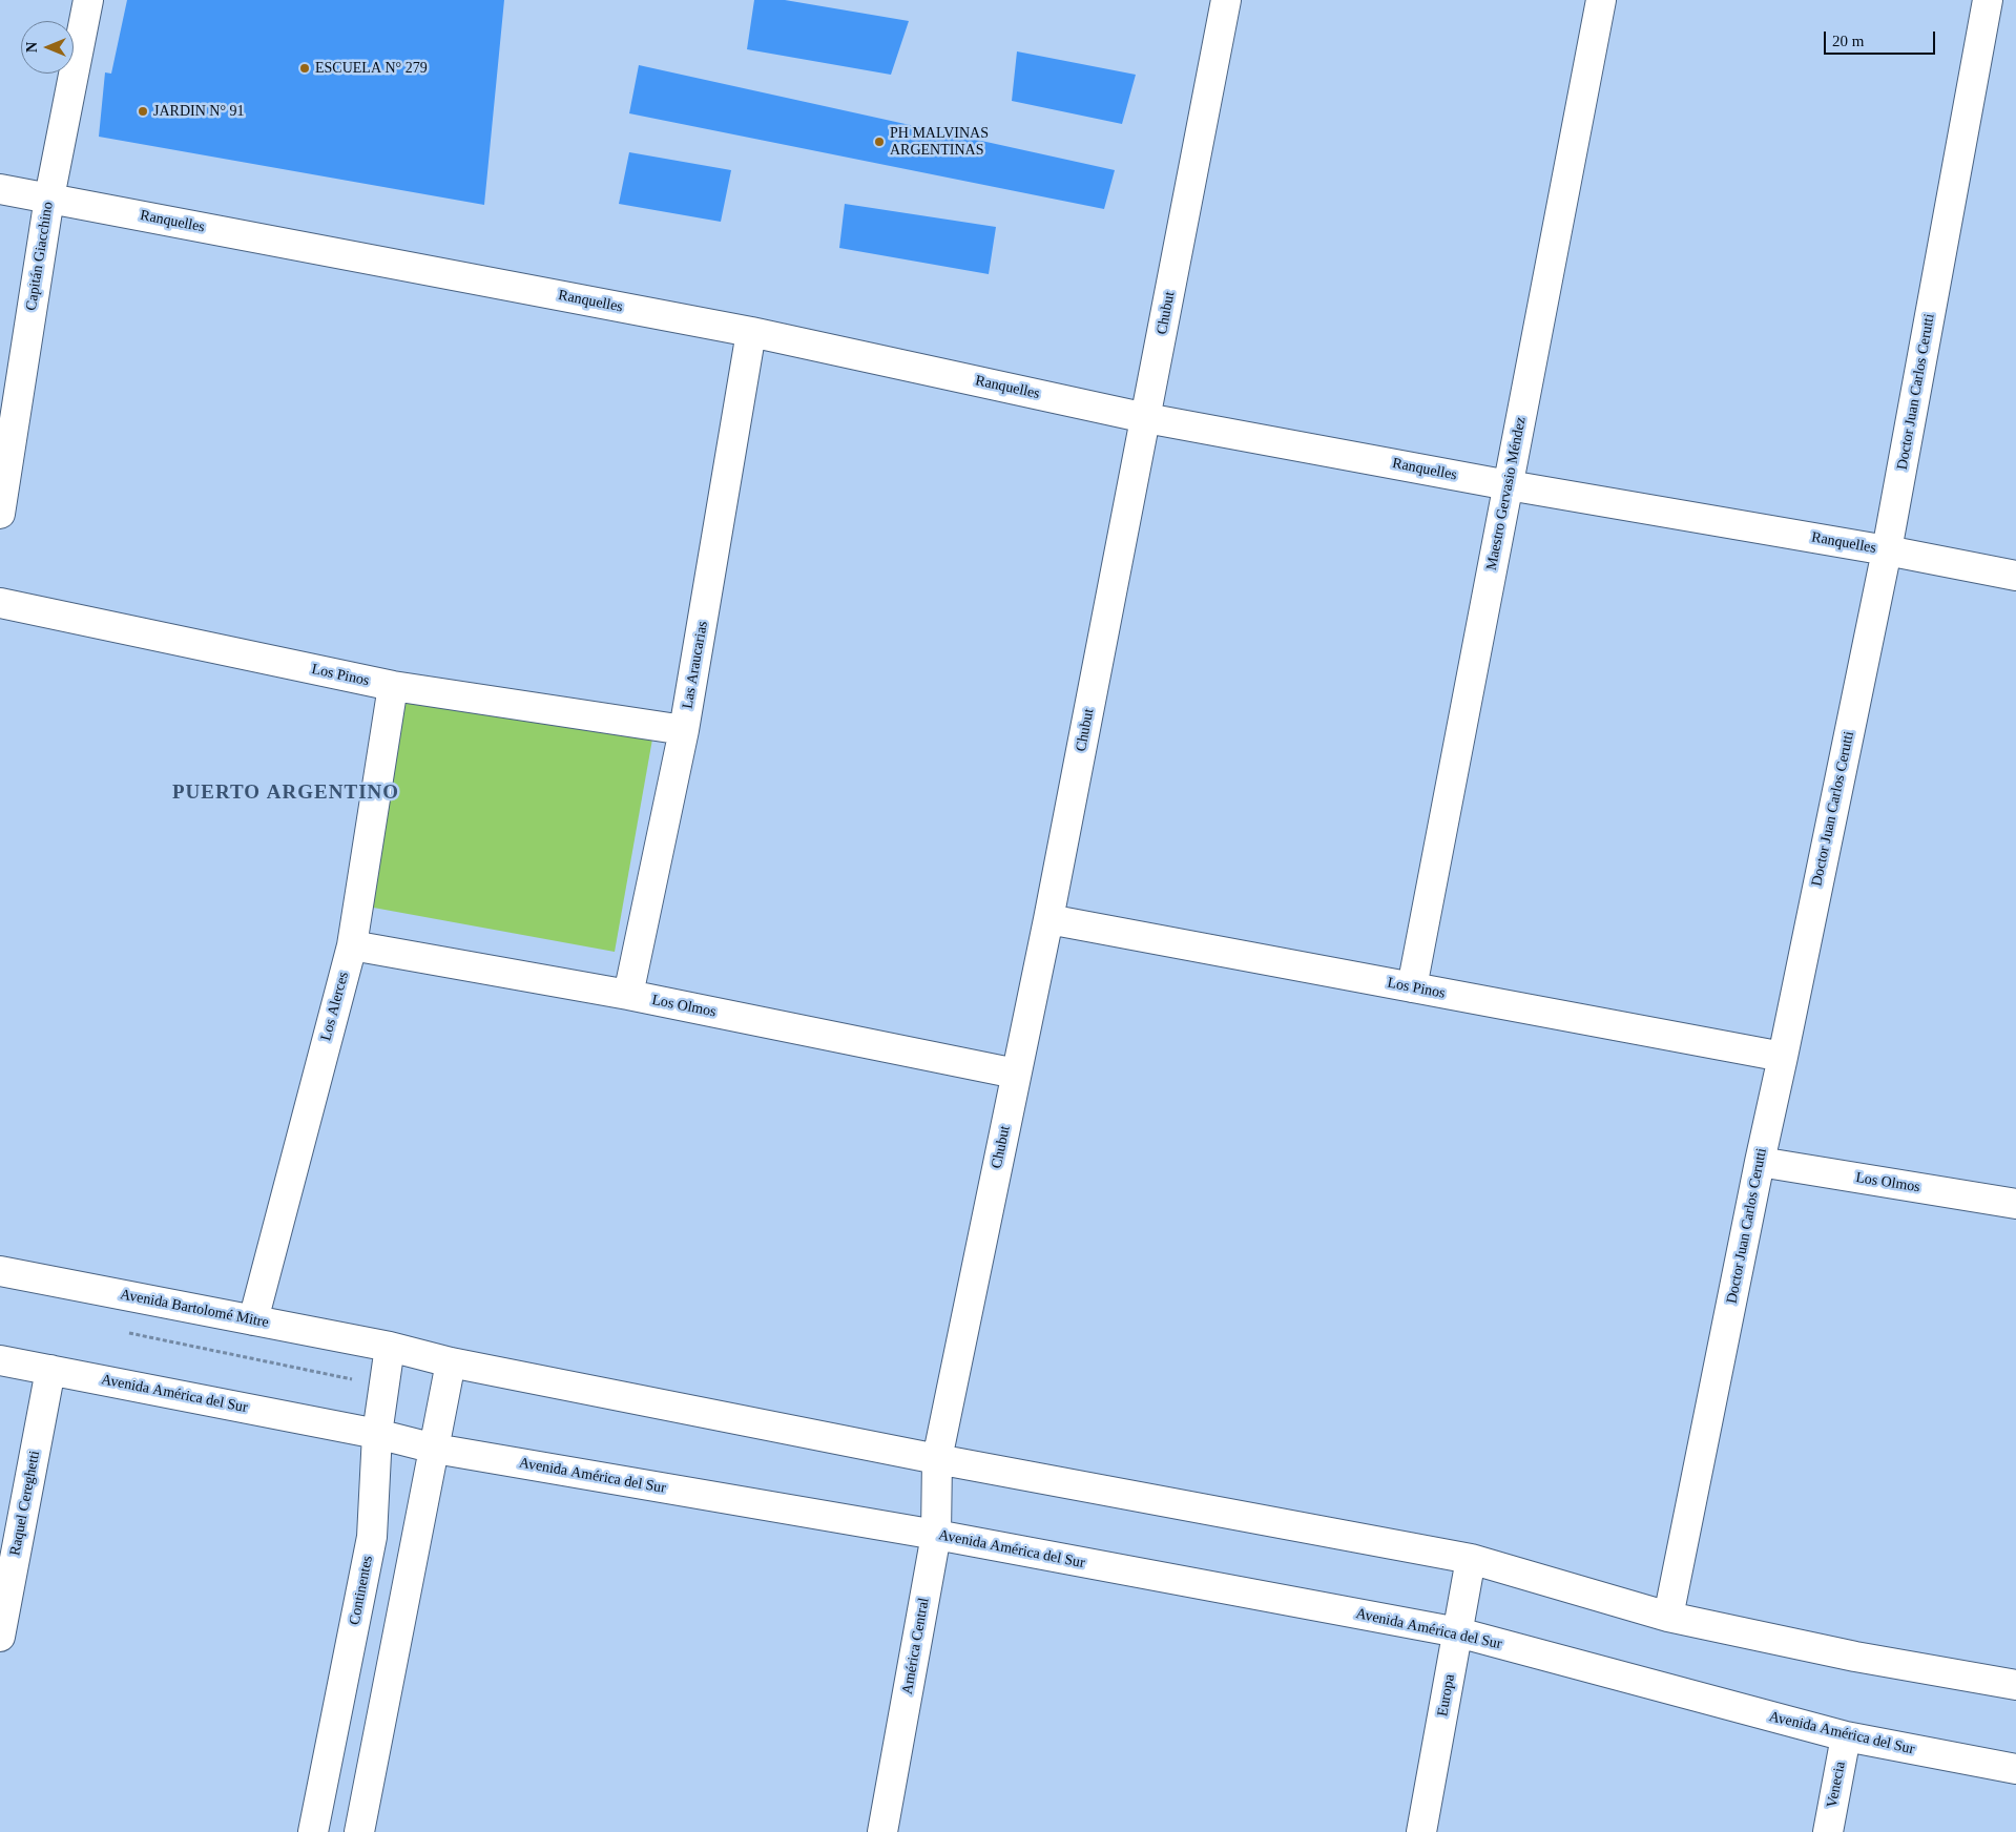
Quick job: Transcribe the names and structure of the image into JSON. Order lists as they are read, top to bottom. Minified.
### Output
{"streets":{"street":["Ranquelles","Capitán Giacchino","Chubut","Doctor Juan Carlos Cerutti","Maestro Gervasio Méndez","Las Araucarias","Los Pinos","Los Alerces","Los Olmos","Avenida Bartolomé Mitre","Avenida América del Sur","Raquel Cereghetti","Continentes","América Central","Europa","Venecia"]},"crossings":[["Ranquelles","Capitán Giacchino"],["Ranquelles","Chubut"],["Ranquelles","Doctor Juan Carlos Cerutti"],["Ranquelles","Maestro Gervasio Méndez"],["Ranquelles","Las Araucarias"],["Chubut","Los Pinos"],["Chubut","Los Olmos"],["Chubut","América Central"],["Doctor Juan Carlos Cerutti","Los Pinos"],["Doctor Juan Carlos Cerutti","Los Olmos"],["Maestro Gervasio Méndez","Los Pinos"],["Las Araucarias","Los Pinos"],["Las Araucarias","Los Olmos"],["Los Pinos","Los Alerces"],["Los Alerces","Los Olmos"],["Los Alerces","Avenida Bartolomé Mitre"],["Avenida Bartolomé Mitre","Continentes"],["Avenida América del Sur","Raquel Cereghetti"],["Avenida América del Sur","Continentes"],["Avenida América del Sur","América Central"],["Avenida América del Sur","Europa"],["Avenida América del Sur","Venecia"]],"districts":["PUERTO ARGENTINO"],"places":["ESCUELA N° 279","JARDIN N° 91","PH MALVINAS ARGENTINAS"],"scale_bar":"20 m","north":"left"}
